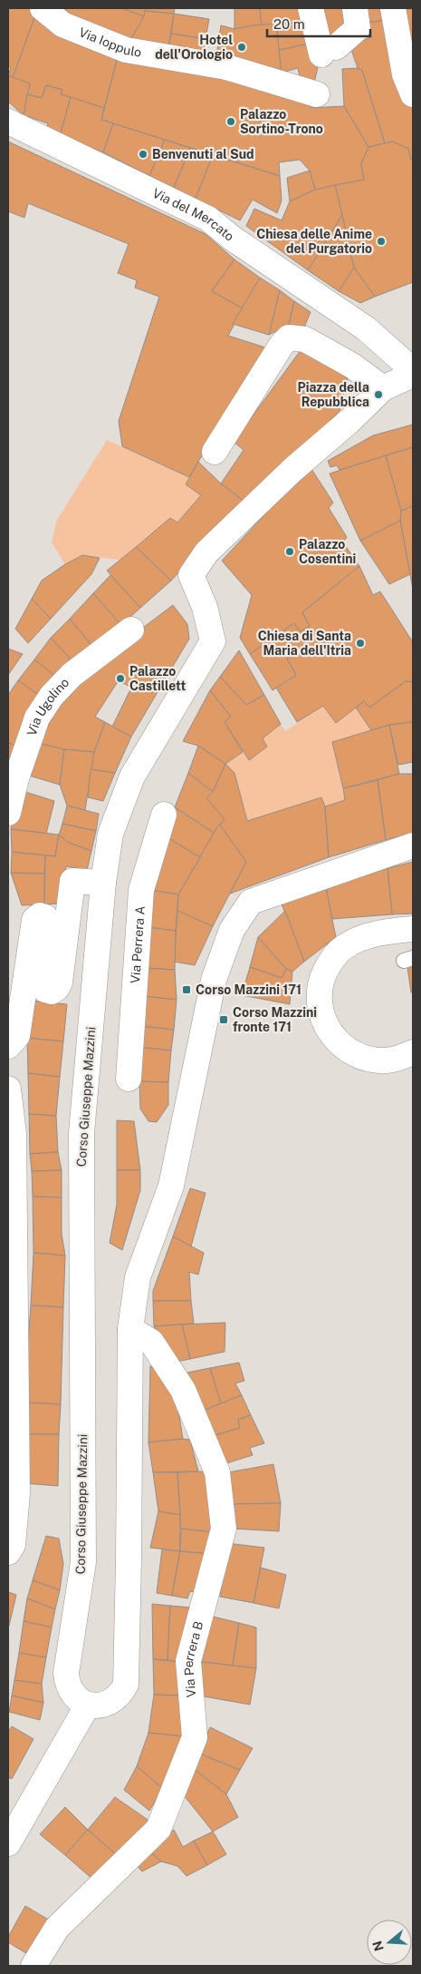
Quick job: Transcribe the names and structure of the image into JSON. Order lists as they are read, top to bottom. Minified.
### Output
{"streets":{"street":["Via Ioppulo","Via del Mercato","Via Ugolino","Via Perrera A","Corso Giuseppe Mazzini","Via Perrera B"]},"places":{"other":["Hotel dell'Orologio","Palazzo Sortino-Trono","Benvenuti al Sud","Chiesa delle Anime del Purgatorio","Piazza della Repubblica","Palazzo Cosentini","Chiesa di Santa Maria dell'Itria","Palazzo Castillett"],"transit":["Corso Mazzini 171","Corso Mazzini fronte 171"]},"scale_bar":"20 m","north":"left"}
